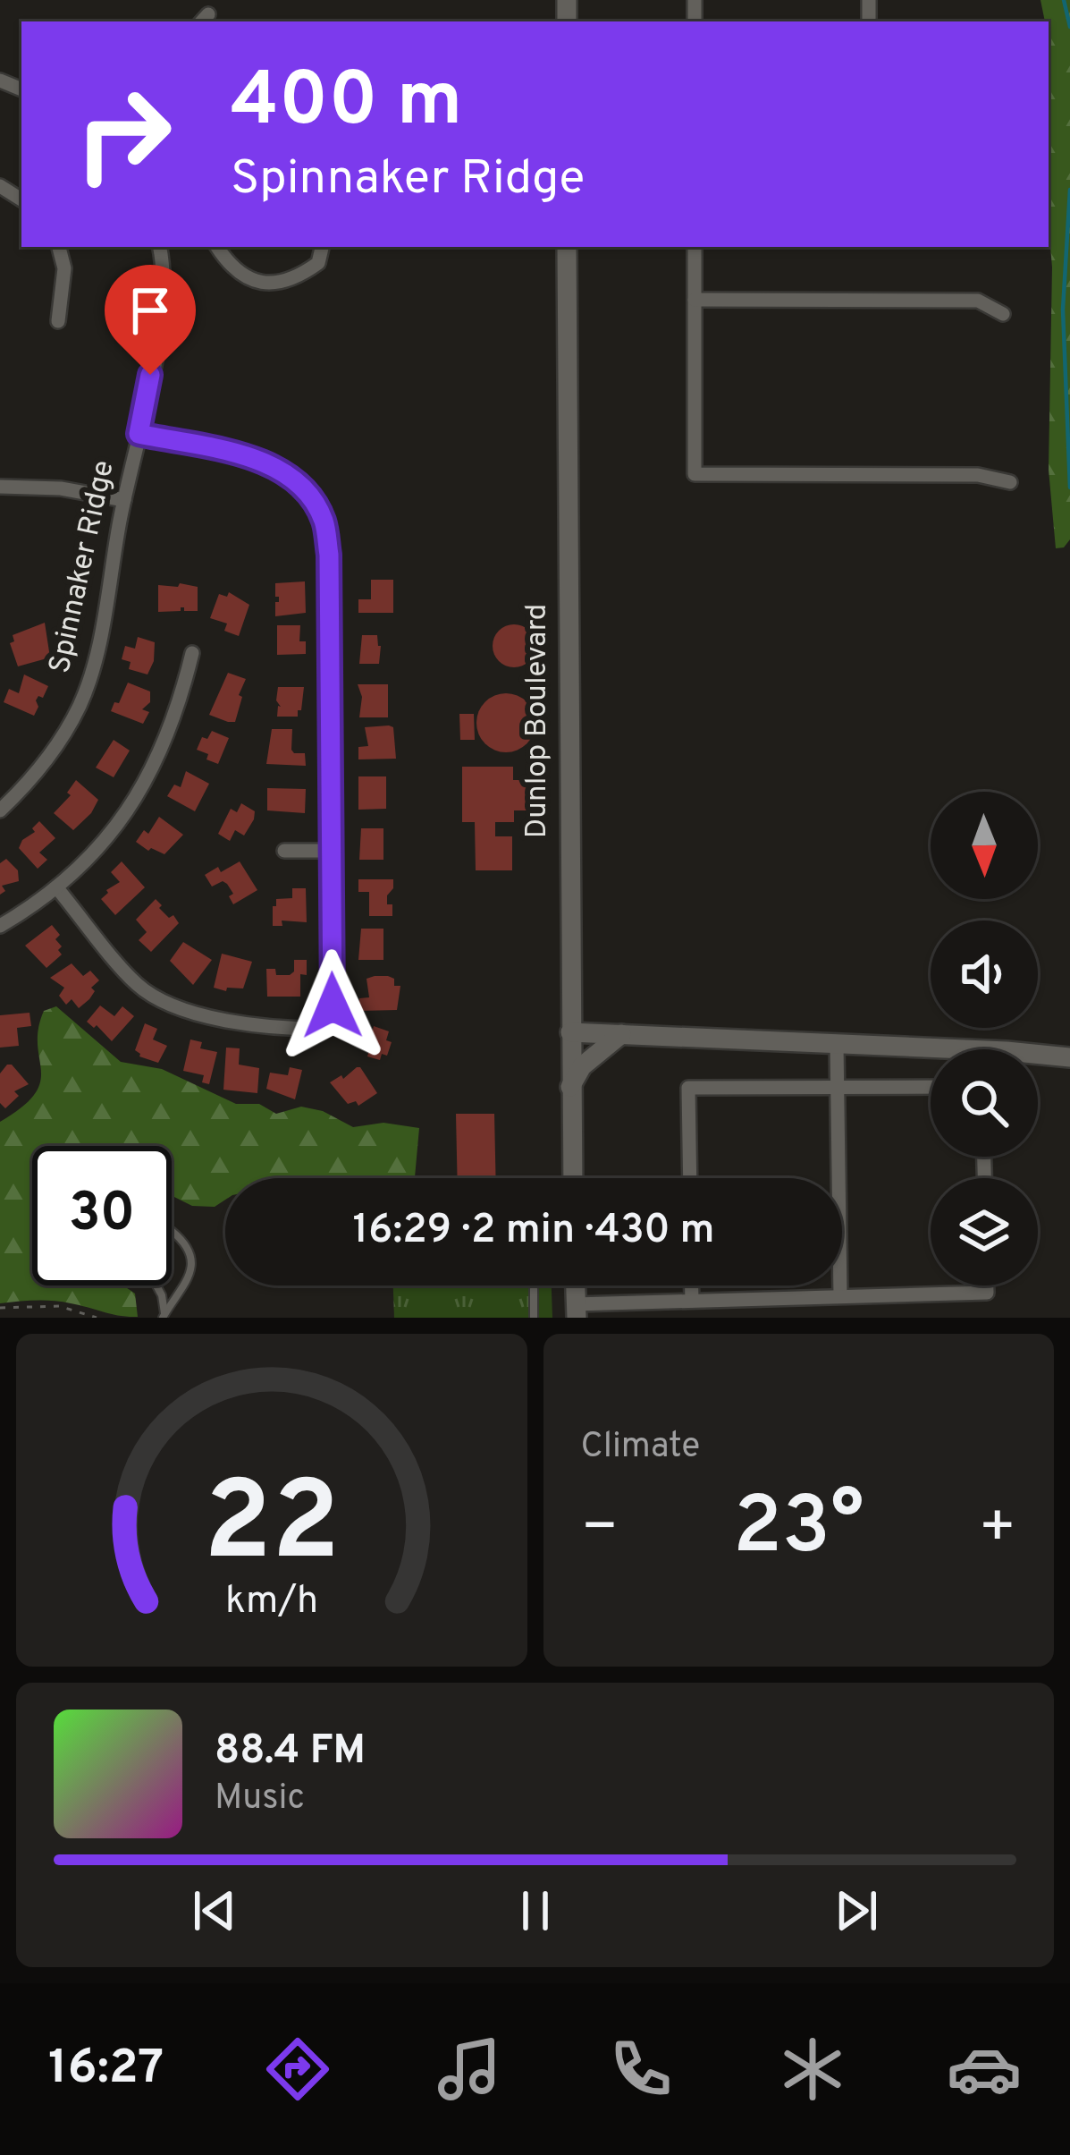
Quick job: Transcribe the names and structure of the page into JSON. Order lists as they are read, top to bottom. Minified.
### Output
{"streets":{"street":["Spinnaker Ridge","Dunlop Boulevard"]},"north":"bottom","page":{"turn":["400 m","Spinnaker Ridge"],"limit":"30","trip":"16:29 · 2 min · 430 m","tile":"Climate","heat":["−","23°","+"],"song":["88.4 FM","Music"],"tabs":"16:27","gauge":["22","km/h"]}}
